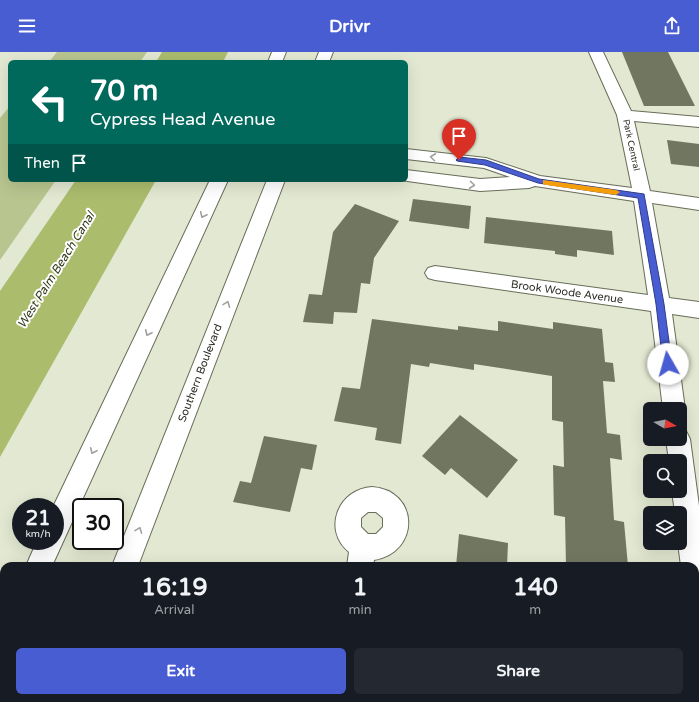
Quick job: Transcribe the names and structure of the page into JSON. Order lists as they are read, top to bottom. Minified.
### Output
{"streets":{"main road":["Park Central","Brook Woode Avenue","Southern Boulevard"]},"crossings":[["Park Central","Brook Woode Avenue"]],"water":["West Palm Beach Canal"],"north":"right","page":{"header":"Drivr","turn":["70 m","Cypress Head Avenue"],"then":"Then","speed":"21 km/h","limit":"30","eta":["16:19","Arrival","1","min","140","m"],"buttons":["Exit","Share"]}}
